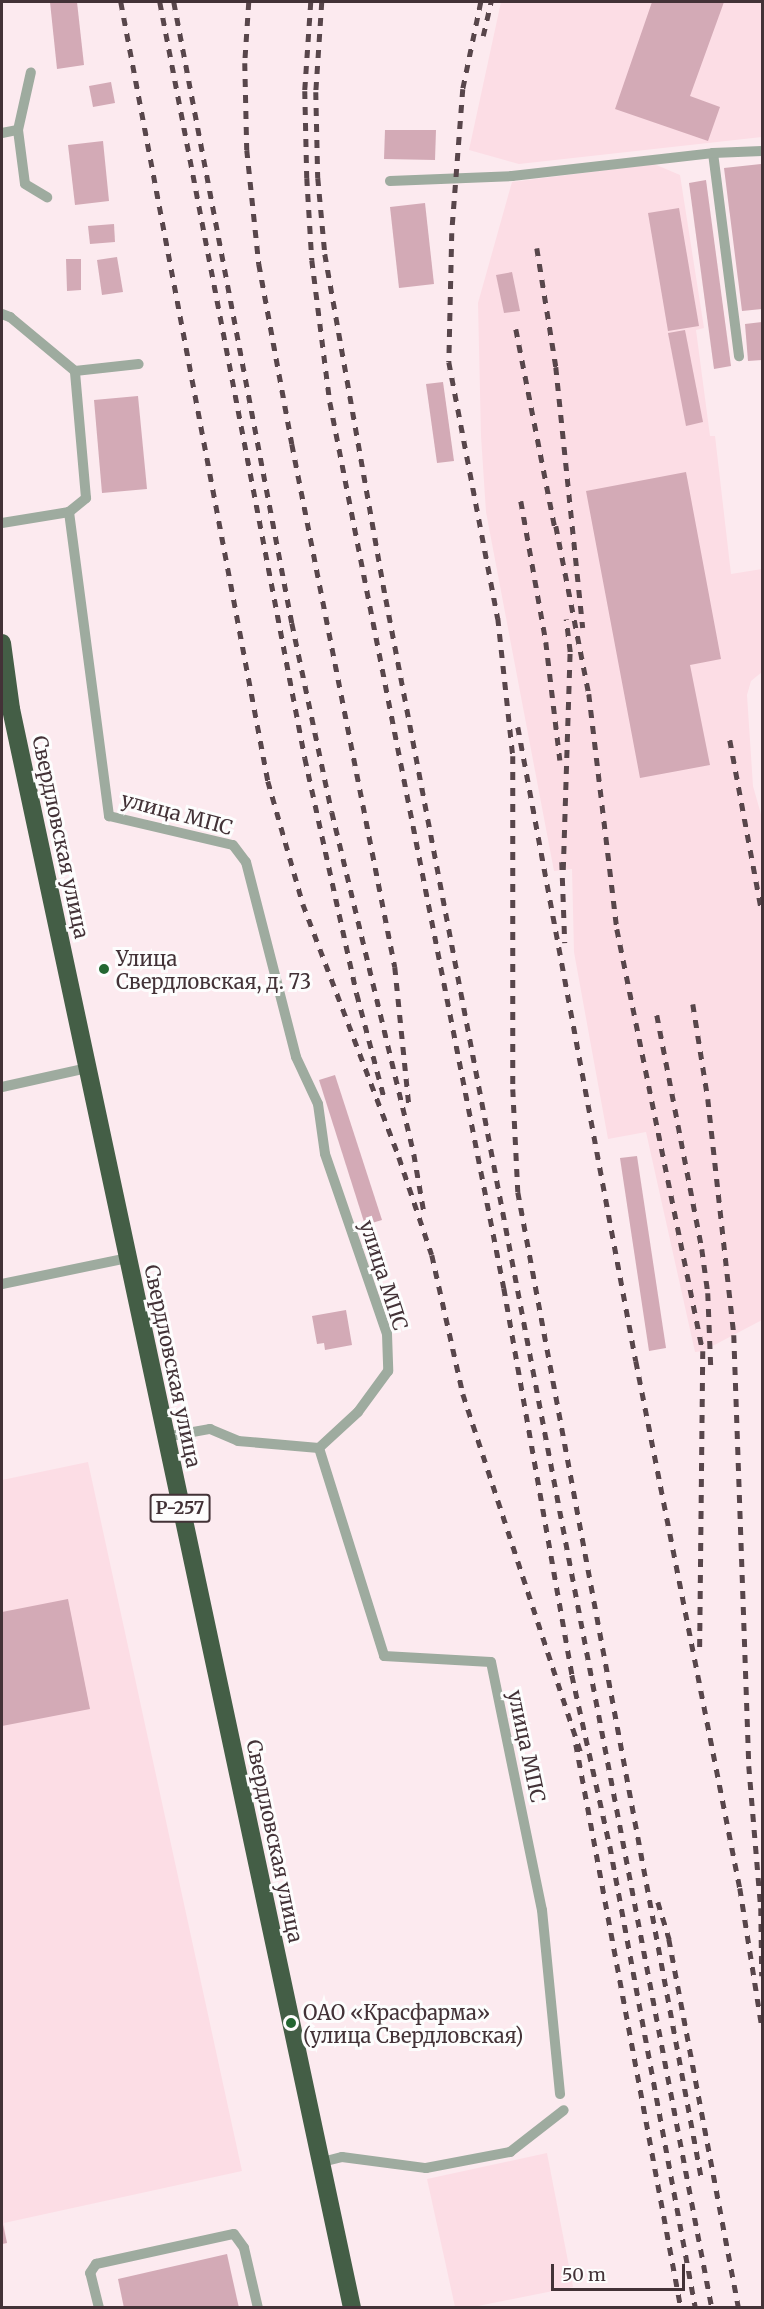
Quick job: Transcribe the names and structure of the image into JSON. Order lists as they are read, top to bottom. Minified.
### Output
{"streets":{"highway":["Свердловская улица","Р-257"],"lane":["улица МПС"]},"places":["Улица Свердловская, д. 73","ОАО «Красфарма» (улица Свердловская)"],"scale_bar":"50 m"}
